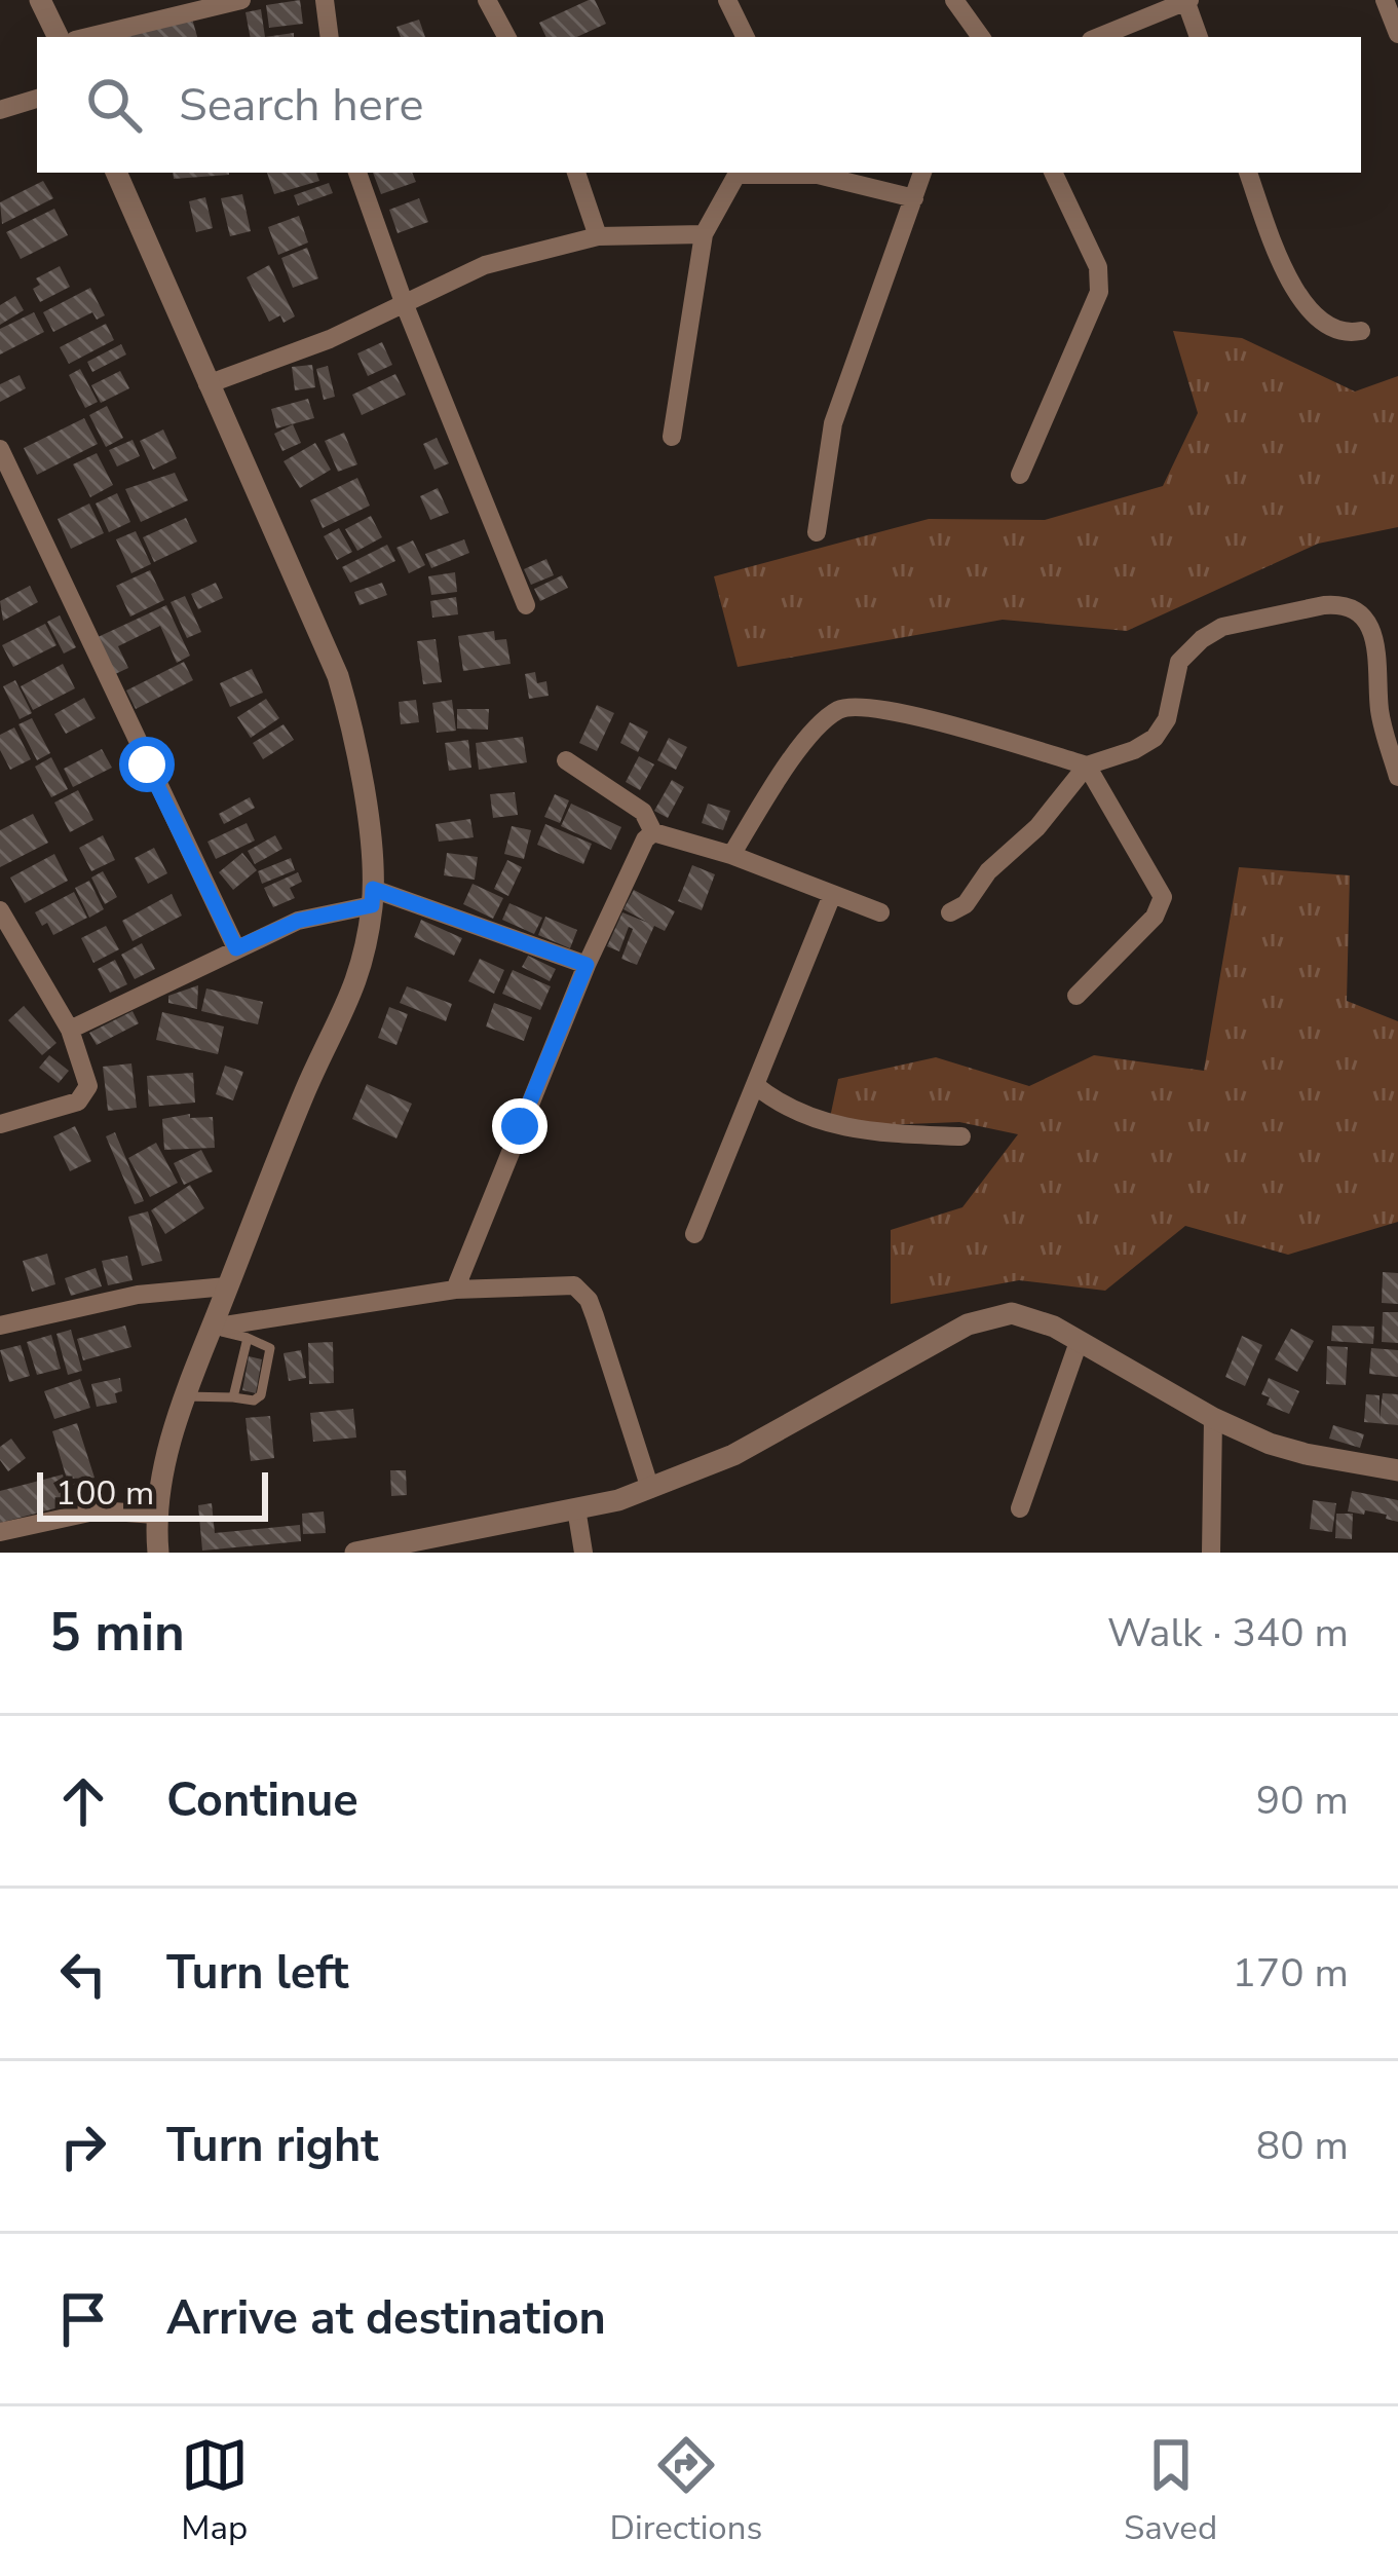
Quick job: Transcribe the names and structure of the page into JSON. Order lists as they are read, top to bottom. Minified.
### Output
{"scale_bar":"100 m","page":{"search":"Search here","scale":"100 m","heading":["5 min","Walk · 340 m"],"list":[["Continue","90 m"],["Turn left","170 m"],["Turn right","80 m"],"Arrive at destination"],"nav":["Map","Directions","Saved"]}}
